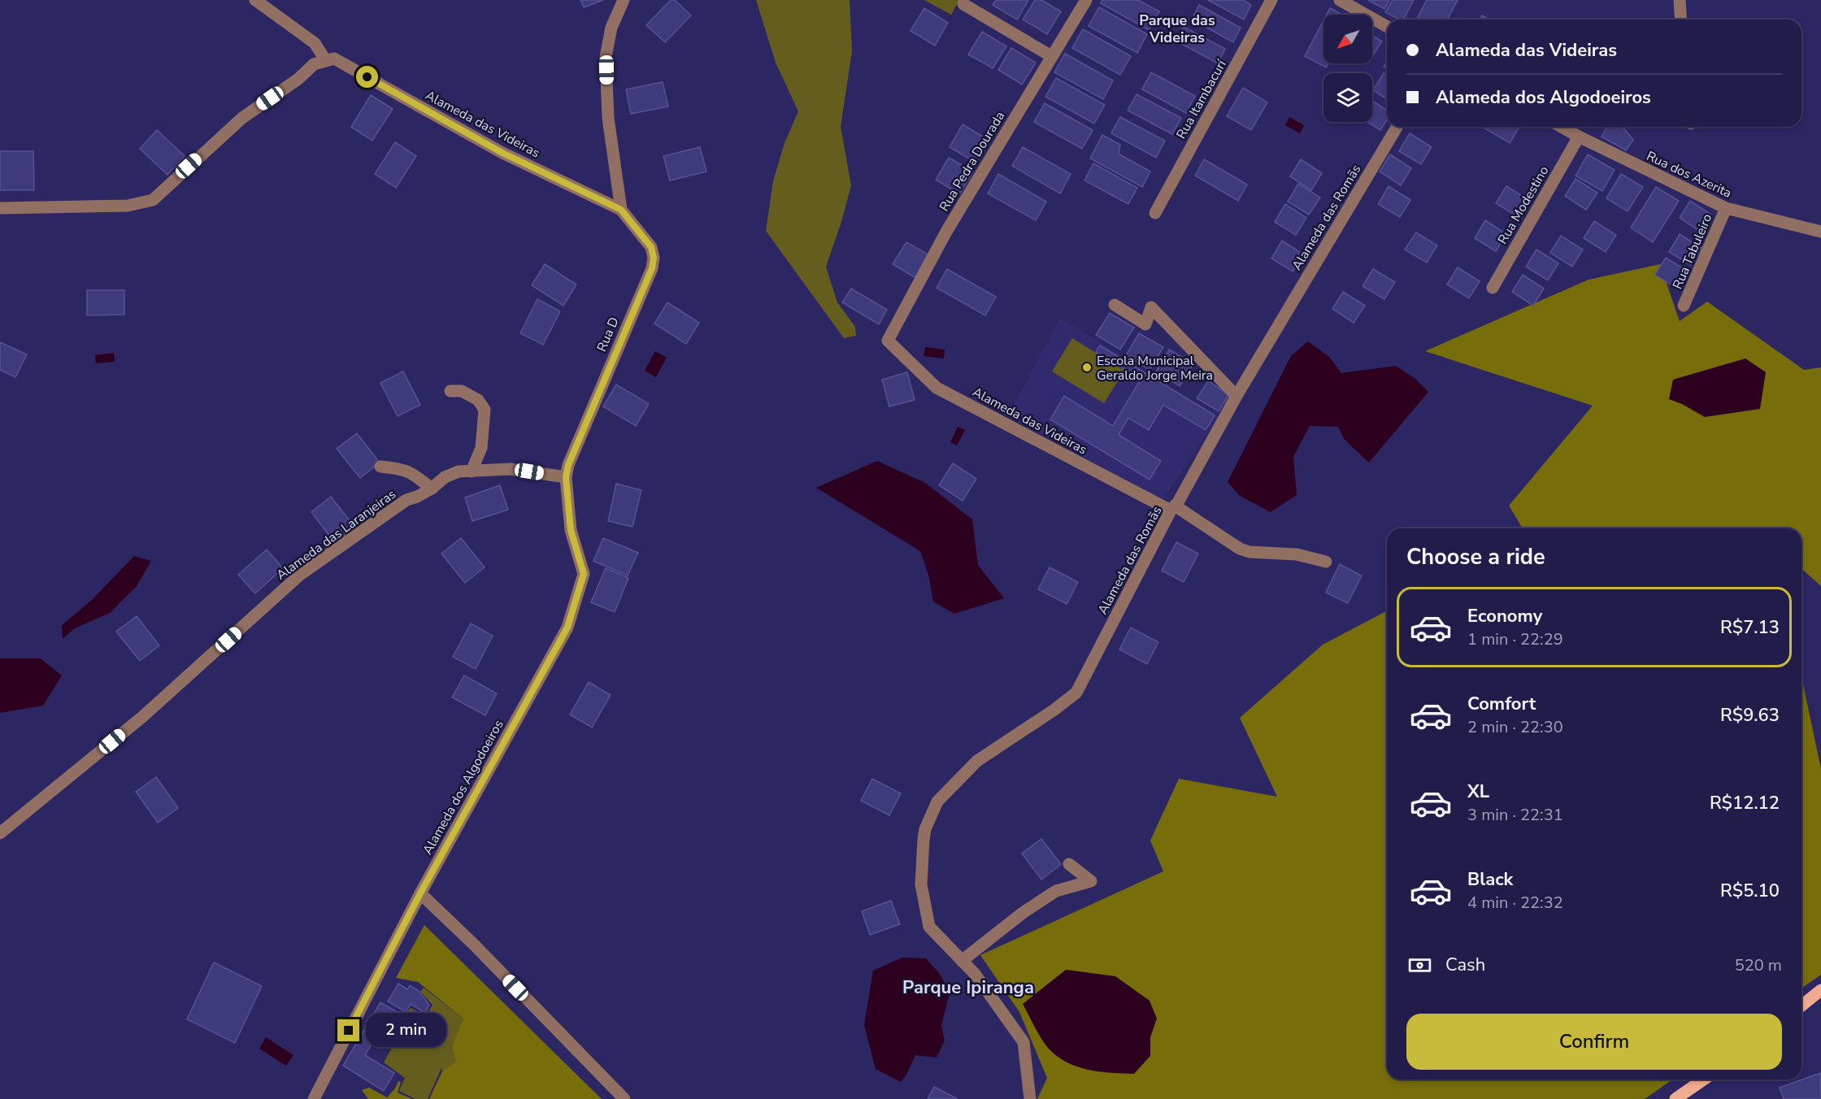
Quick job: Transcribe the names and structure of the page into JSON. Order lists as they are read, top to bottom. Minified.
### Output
{"streets":{"street":["Rua Itambacurí","Alameda das Videiras","Rua Pedra Dourada","Rua dos Azerita","Rua Modestino","Alameda das Romãs","Rua Tabuleiro","Rua D","Alameda das Laranjeiras","Alameda dos Algodoeiros"]},"crossings":[["Alameda das Videiras","Rua Pedra Dourada"],["Alameda das Videiras","Alameda das Romãs"],["Alameda das Videiras","Rua D"],["Rua dos Azerita","Rua Modestino"],["Rua dos Azerita","Rua Tabuleiro"],["Rua D","Alameda das Laranjeiras"],["Rua D","Alameda dos Algodoeiros"],["Alameda das Laranjeiras","Alameda dos Algodoeiros"]],"districts":["Parque das Videiras","Parque Ipiranga"],"places":["Escola Municipal Geraldo Jorge Meira"],"north":"bottom left","page":{"banner":["Alameda das Videiras","Alameda dos Algodoeiros"],"heading":"Choose a ride","list":[{"name":"Economy","note":"1 min · 22:29","value":"R$7.13"},{"name":"Comfort","note":"2 min · 22:30","value":"R$9.63"},{"name":"XL","note":"3 min · 22:31","value":"R$12.12"},{"name":"Black","note":"4 min · 22:32","value":"R$5.10"}],"pay":["Cash","520 m"],"buttons":"Confirm","bubble":"2 min"}}
